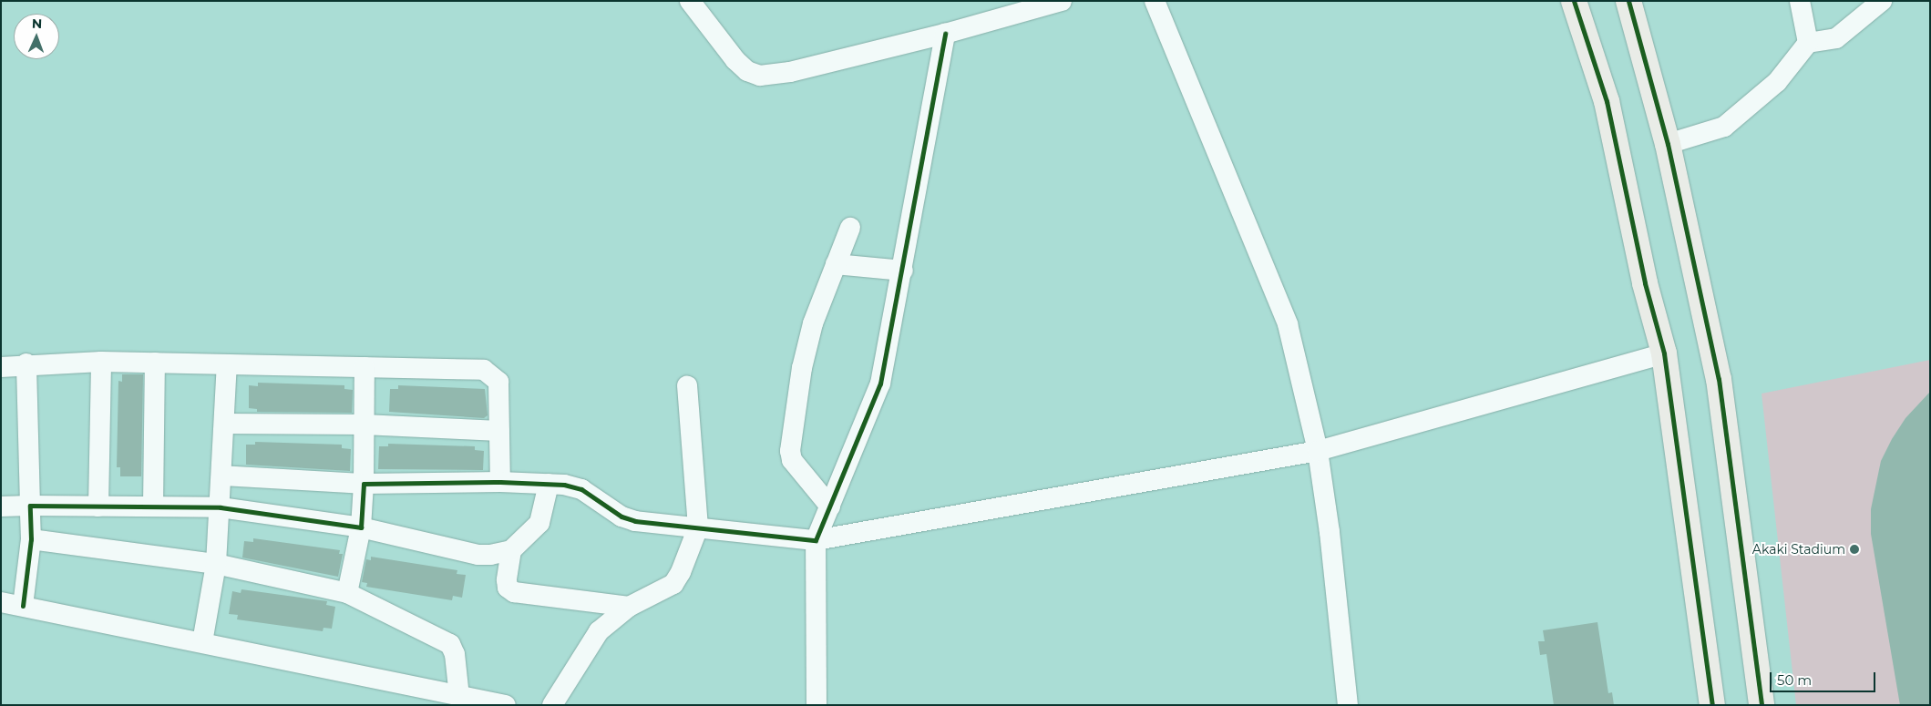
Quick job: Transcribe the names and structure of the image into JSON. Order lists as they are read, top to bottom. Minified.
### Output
{"places":["Akaki Stadium"],"scale_bar":"50 m","north":"top"}
